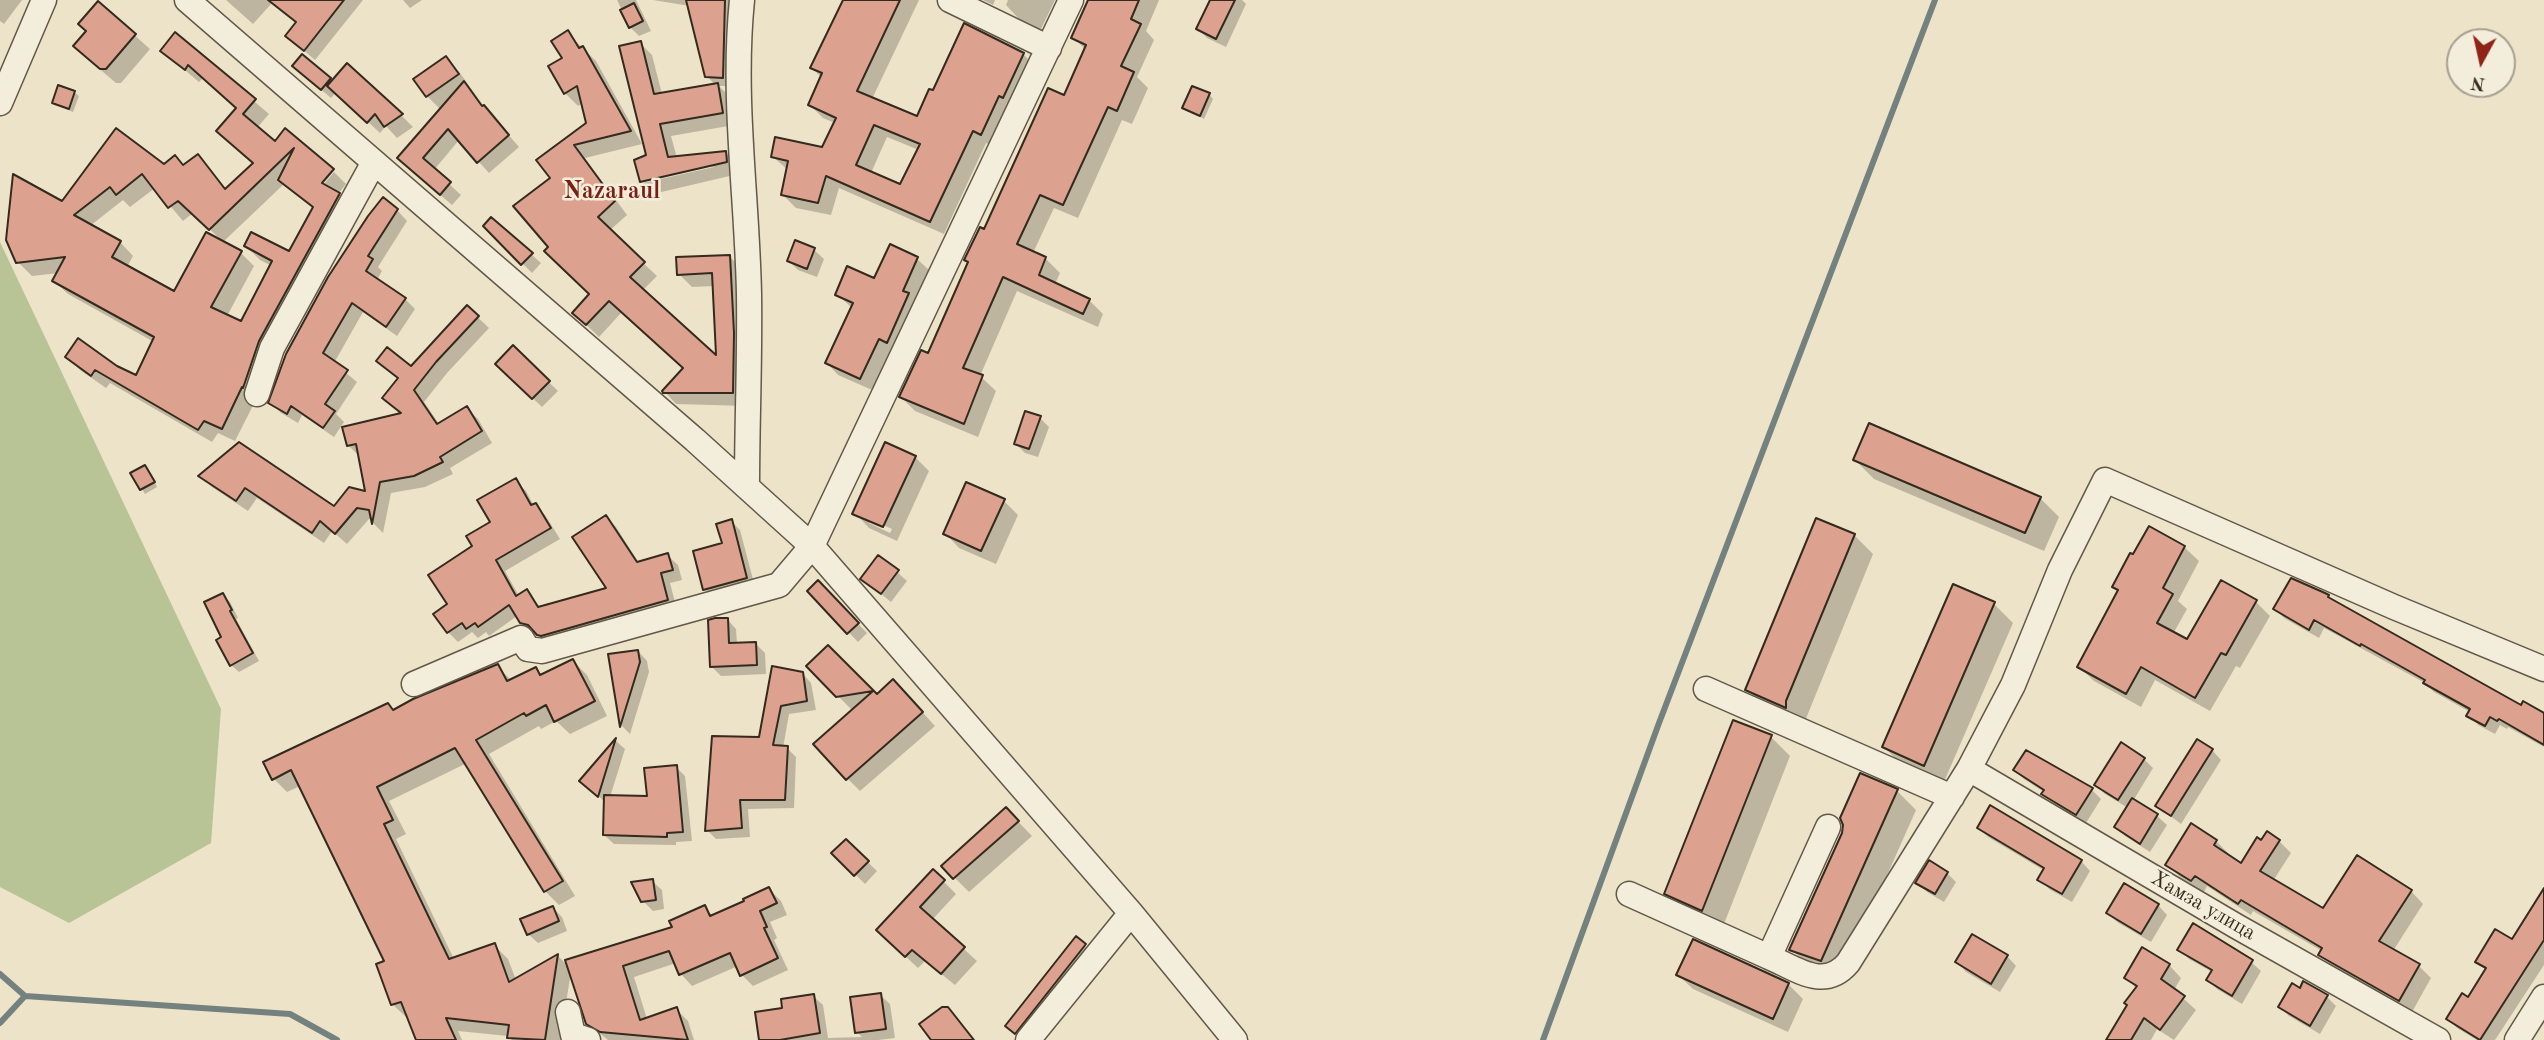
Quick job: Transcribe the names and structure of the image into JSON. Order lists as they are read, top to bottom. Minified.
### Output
{"streets":{"street":["Хамза улица"]},"districts":["Nazaraul"],"north":"bottom"}
